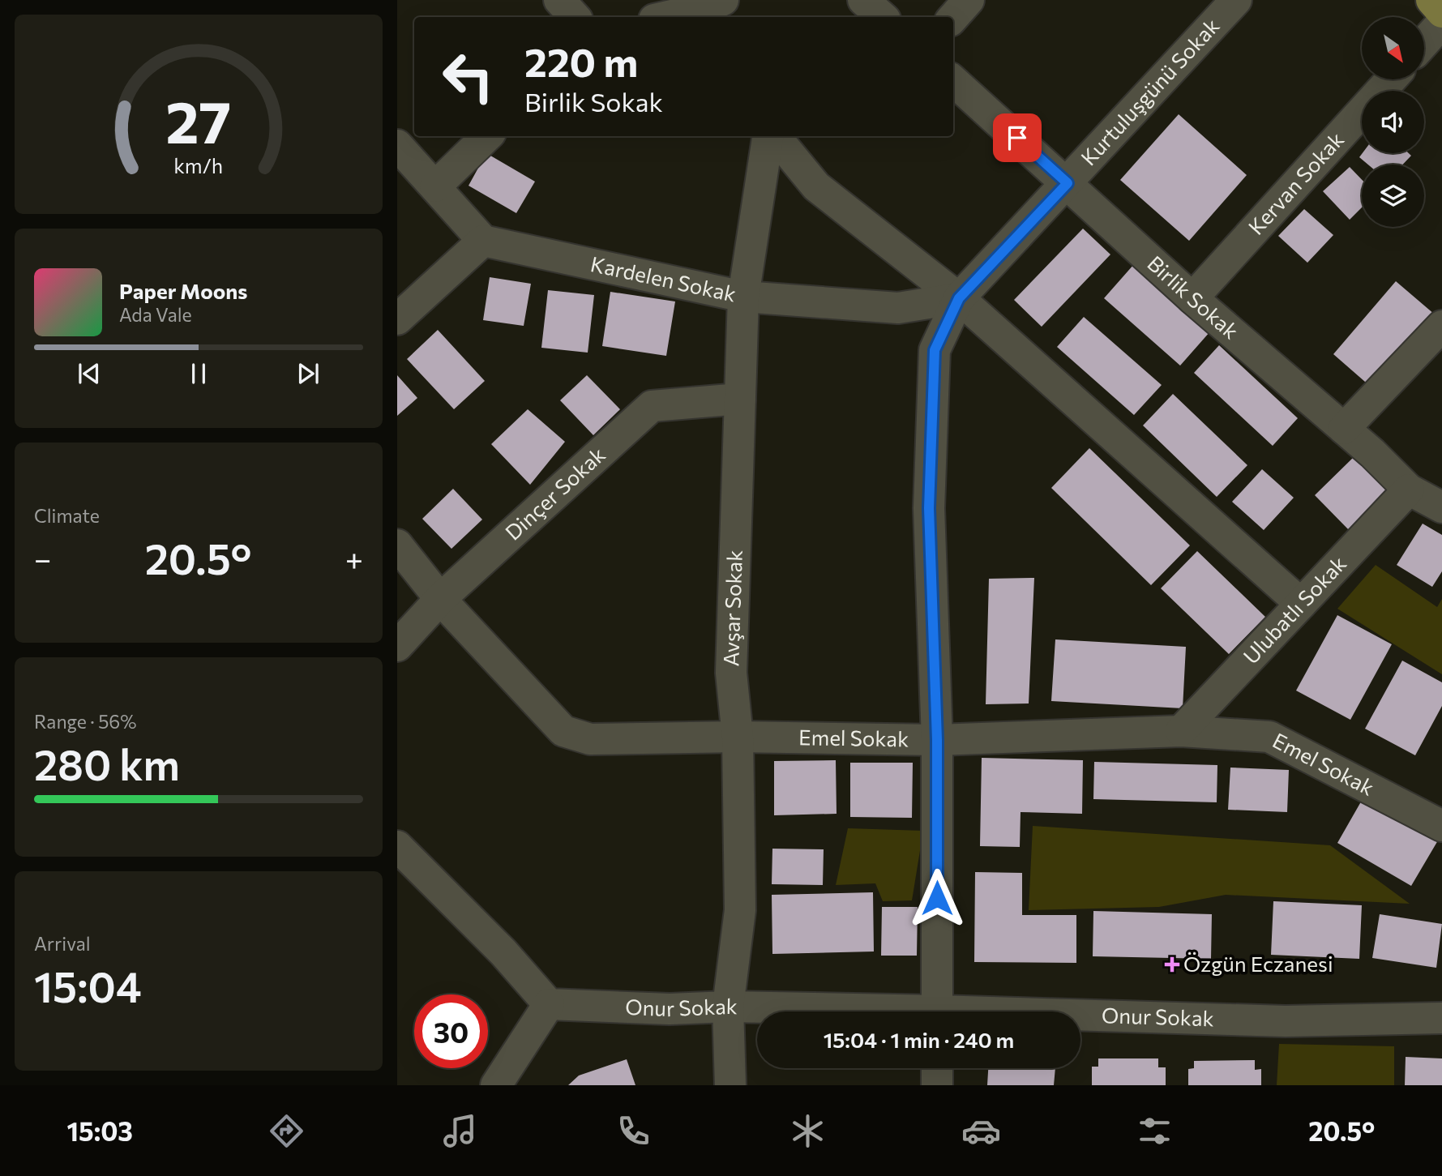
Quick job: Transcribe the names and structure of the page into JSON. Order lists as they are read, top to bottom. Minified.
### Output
{"streets":{"street":["Kurtuluşgünü Sokak","Kervan Sokak","Kardelen Sokak","Birlik Sokak","Dinçer Sokak","Avşar Sokak","Ulubatlı Sokak","Emel Sokak","Onur Sokak"]},"crossings":[["Kurtuluşgünü Sokak","Kardelen Sokak"],["Kurtuluşgünü Sokak","Birlik Sokak"],["Kurtuluşgünü Sokak","Emel Sokak"],["Kervan Sokak","Birlik Sokak"],["Kardelen Sokak","Avşar Sokak"],["Birlik Sokak","Ulubatlı Sokak"],["Dinçer Sokak","Avşar Sokak"],["Dinçer Sokak","Emel Sokak"],["Avşar Sokak","Emel Sokak"],["Avşar Sokak","Onur Sokak"],["Ulubatlı Sokak","Emel Sokak"]],"places":{"health":["Özgün Eczanesi"]},"north":"bottom right","page":{"turn":["220 m","Birlik Sokak"],"song":["Paper Moons","Ada Vale"],"tile":["Climate",["Range · 56%","280 km"],["Arrival","15:04"]],"heat":["−","20.5°","+"],"limit":"30","trip":"15:04 · 1 min · 240 m","tabs":["15:03","20.5°"],"gauge":["27","km/h"]}}
